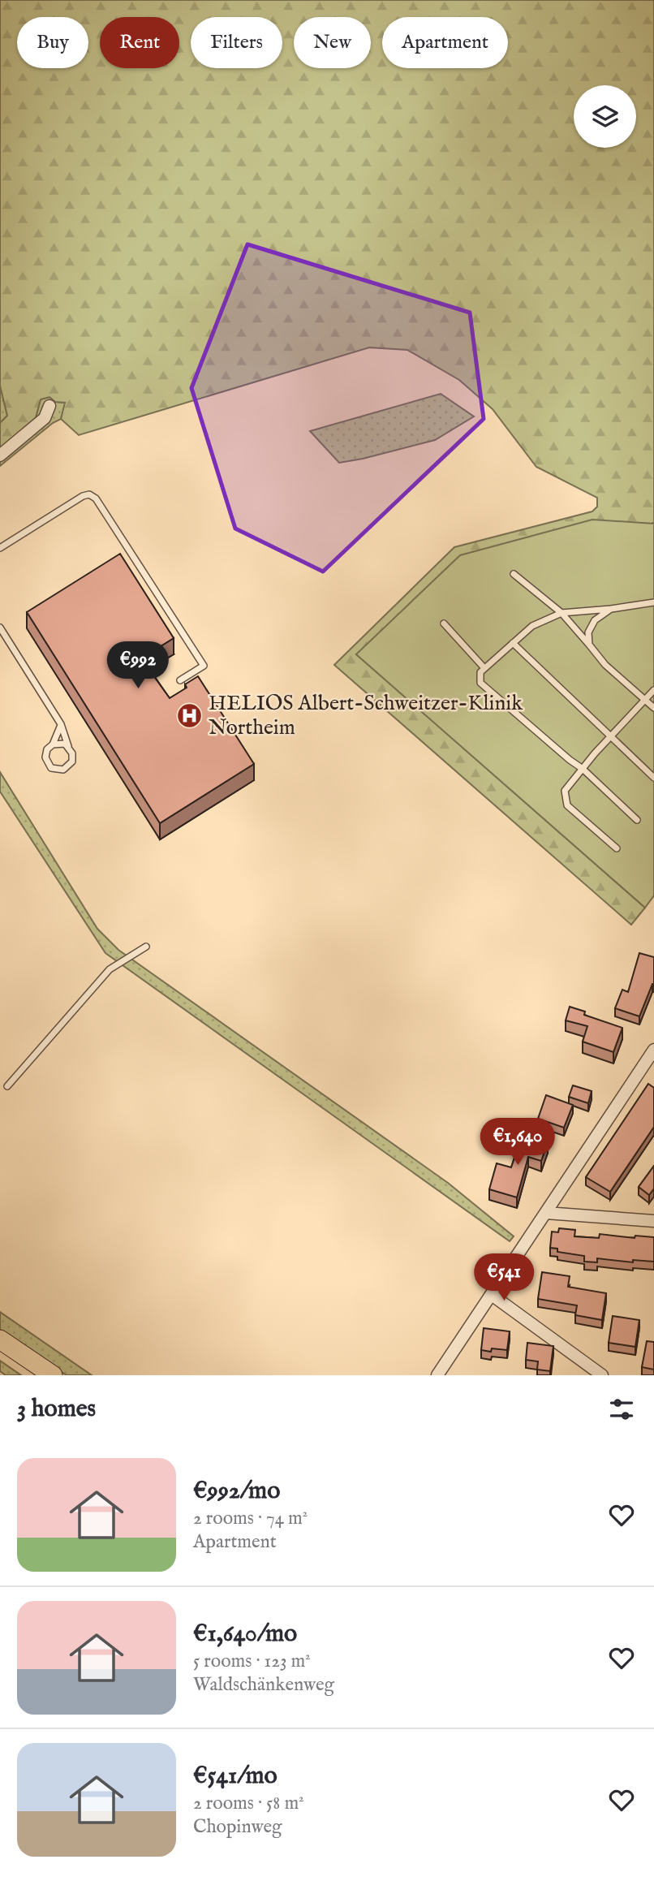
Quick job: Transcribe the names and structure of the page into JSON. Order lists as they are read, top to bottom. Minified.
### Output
{"places":{"hospital":["HELIOS Albert-Schweitzer-Klinik Northeim"]},"page":{"chip":["Buy","Rent","Filters","New","Apartment"],"price":["€992","€1,640","€541"],"heading":"3 homes","list":[{"name":"€992/mo","note":"2 rooms · 74 m² · Apartment"},{"name":"€1,640/mo","note":"5 rooms · 123 m² · Waldschänkenweg"},{"name":"€541/mo","note":"2 rooms · 58 m² · Chopinweg"}]}}
